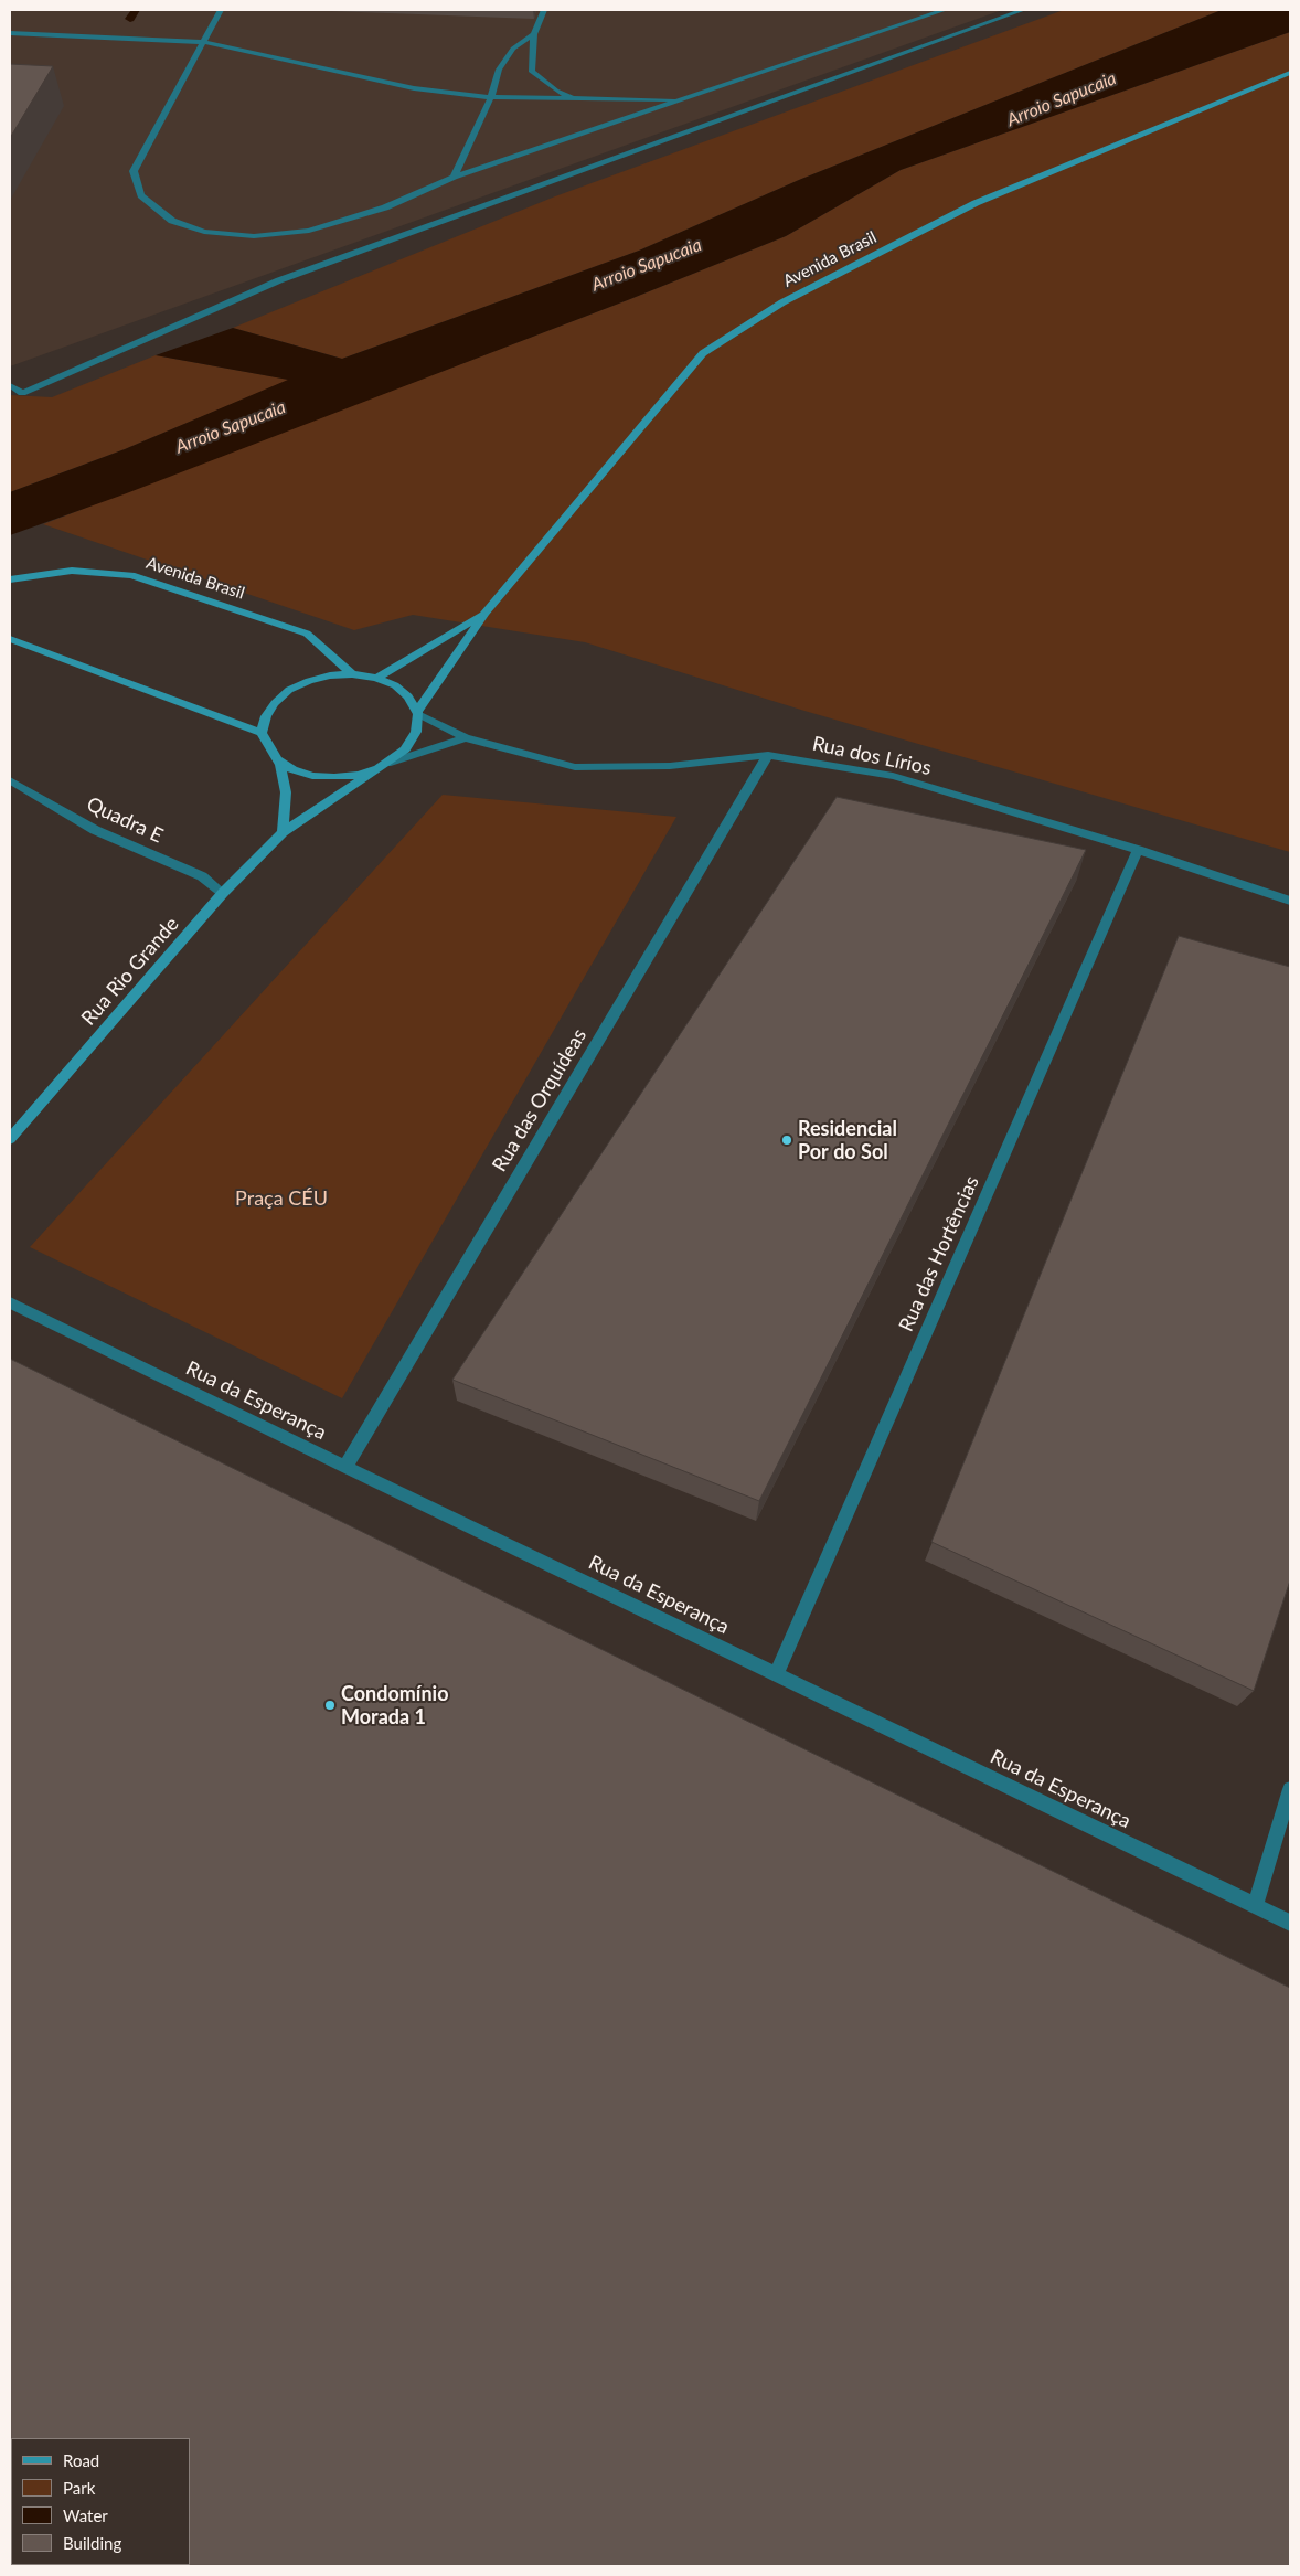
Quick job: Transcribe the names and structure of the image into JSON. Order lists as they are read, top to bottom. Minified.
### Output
{"streets":{"main road":["Avenida Brasil","Rua Rio Grande"],"street":["Rua dos Lírios","Quadra E","Rua das Orquídeas","Rua das Hortências","Rua da Esperança"]},"crossings":[["Avenida Brasil","Rua dos Lírios"],["Avenida Brasil","Rua Rio Grande"],["Rua dos Lírios","Rua Rio Grande"],["Rua dos Lírios","Rua das Orquídeas"],["Rua dos Lírios","Rua das Hortências"],["Quadra E","Rua Rio Grande"],["Rua das Orquídeas","Rua da Esperança"],["Rua das Hortências","Rua da Esperança"]],"water":["Arroio Sapucaia"],"parks":["Praça CÉU"],"places":["Residencial Por do Sol","Condomínio Morada 1"],"legend":["Road","Park","Water","Building"]}
